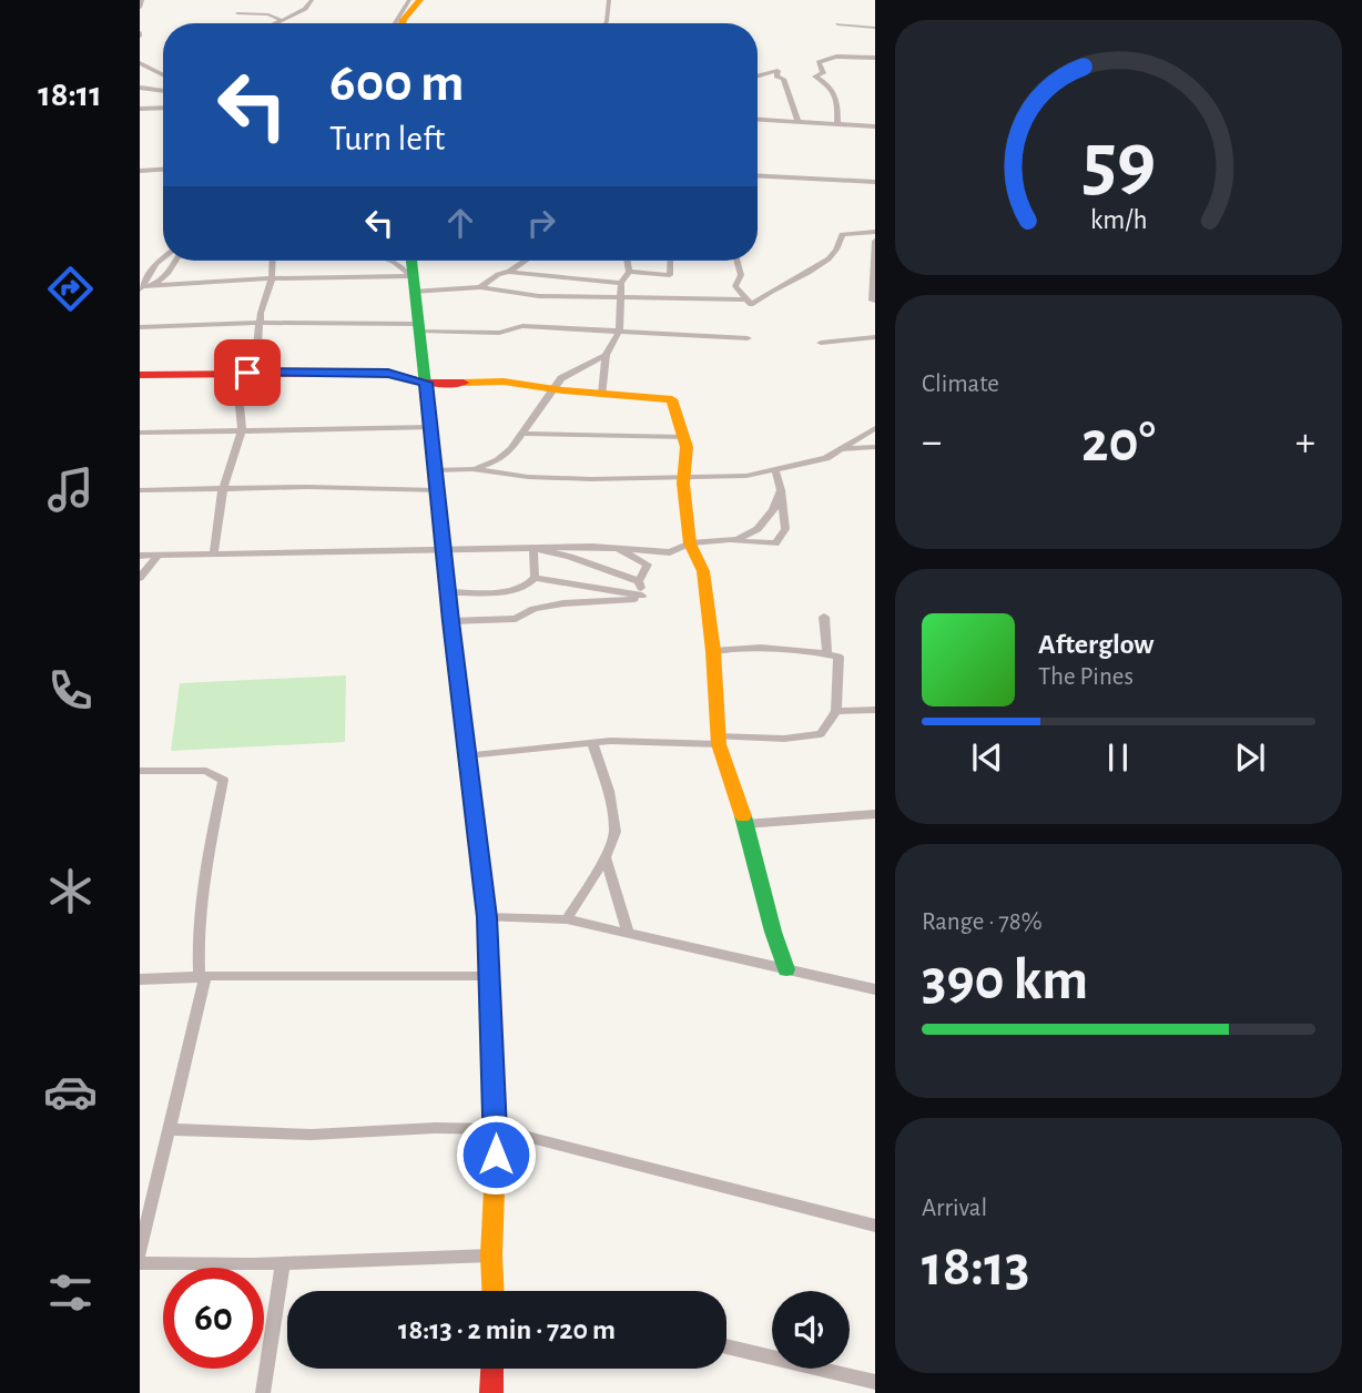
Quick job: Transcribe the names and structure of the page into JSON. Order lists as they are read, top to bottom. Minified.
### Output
{"page":{"tabs":"18:11","turn":["600 m","Turn left"],"tile":["Climate",["Range · 78%","390 km"],["Arrival","18:13"]],"heat":["−","20°","+"],"song":["Afterglow","The Pines"],"limit":"60","trip":"18:13 · 2 min · 720 m","gauge":["59","km/h"]}}
